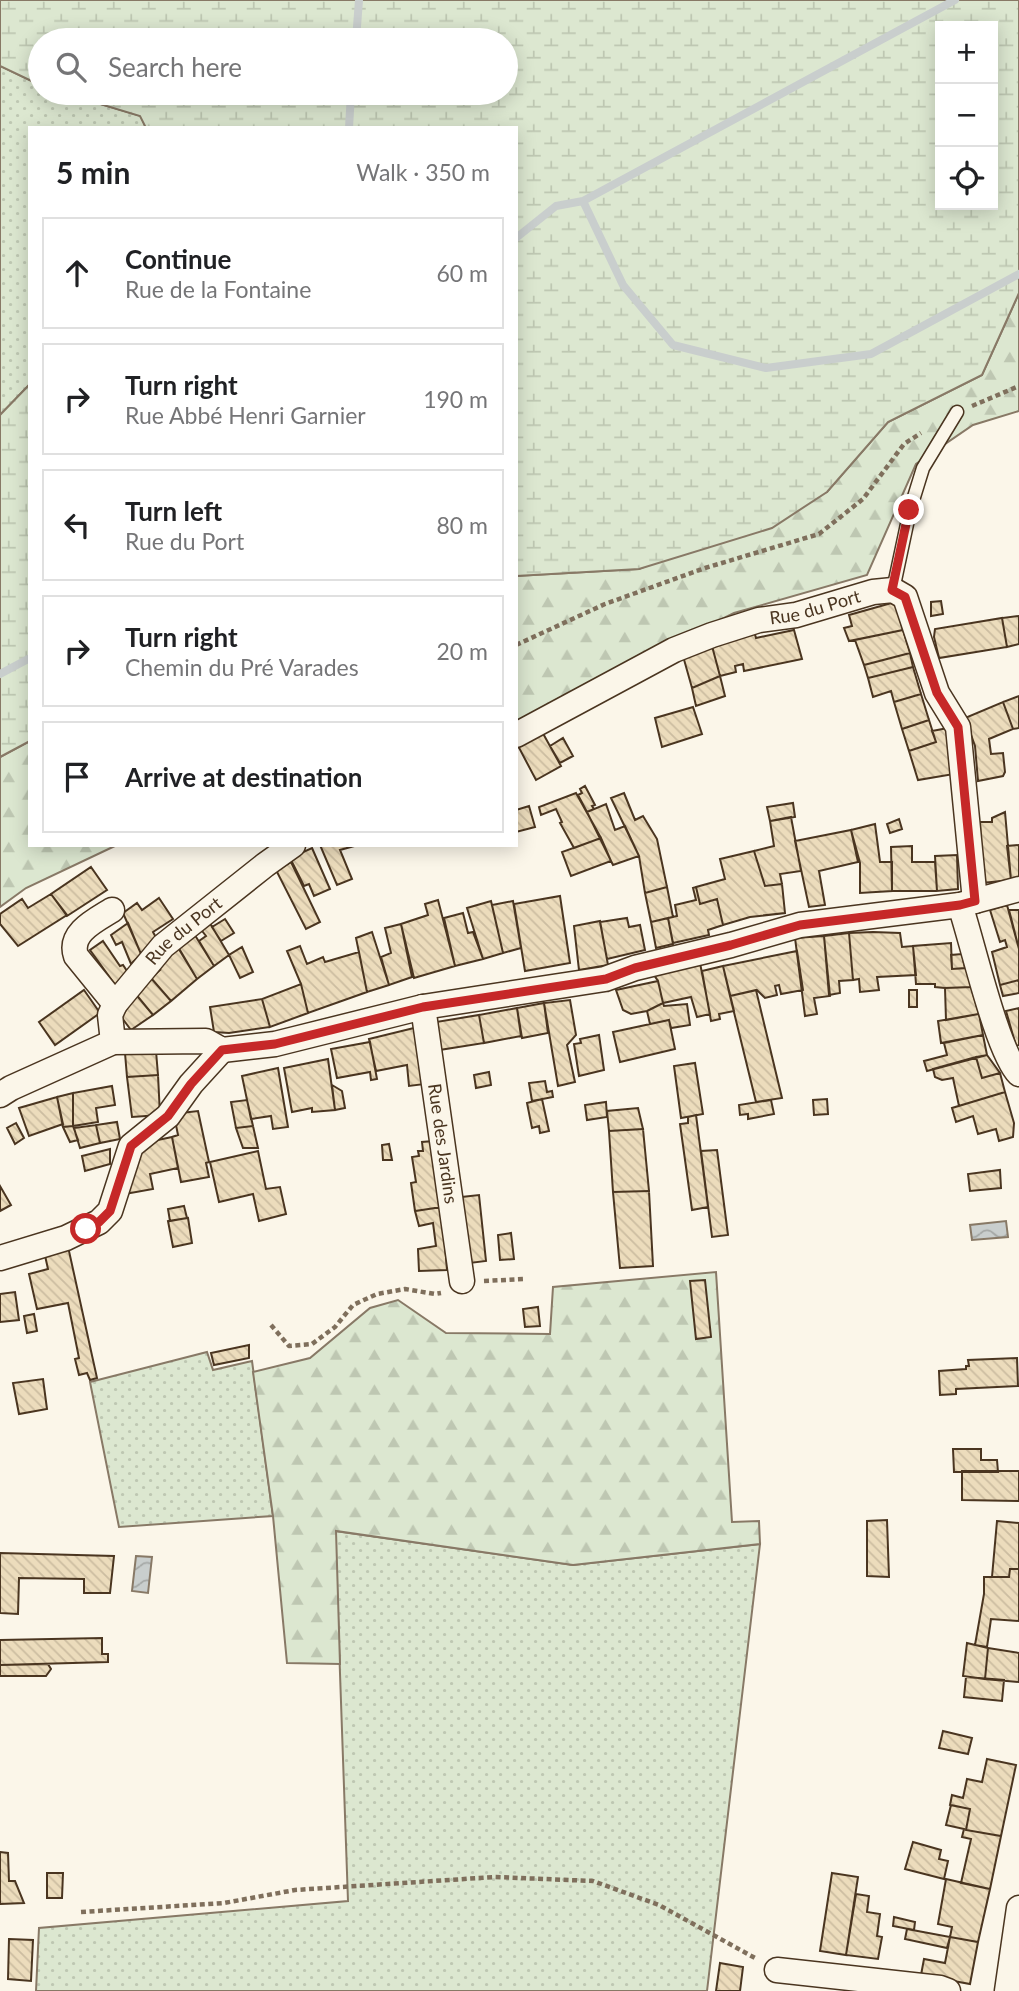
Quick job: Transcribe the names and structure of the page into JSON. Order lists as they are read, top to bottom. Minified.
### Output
{"streets":{"street":["Rue du Port","Rue des Jardins"]},"page":{"map_buttons":["+","−"],"search":"Search here","heading":["5 min","Walk · 350 m"],"list":[["Continue","Rue de la Fontaine","60 m"],["Turn right","Rue Abbé Henri Garnier","190 m"],["Turn left","Rue du Port","80 m"],["Turn right","Chemin du Pré Varades","20 m"],"Arrive at destination"]}}
